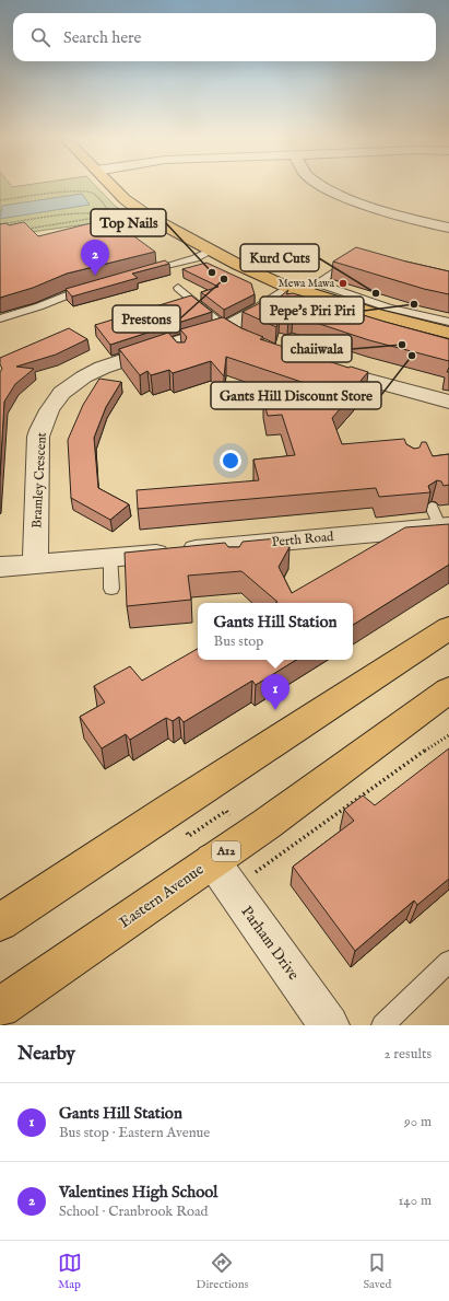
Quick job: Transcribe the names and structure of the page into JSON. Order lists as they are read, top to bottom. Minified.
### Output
{"streets":{"main road":["A12","Eastern Avenue"],"street":["Bramley Crescent","Perth Road","Parham Drive"]},"crossings":[["Bramley Crescent","Perth Road"],["Eastern Avenue","Parham Drive"]],"places":["Top Nails","Prestons","Mewa Mawa","Kurd Cuts","Pepe's Piri Piri","chaiiwala","Gants Hill Discount Store"],"page":{"search":"Search here","pins":["2","1"],"popup":["Gants Hill Station","Bus stop"],"heading":["Nearby","2 results"],"list":[{"mark":"1","name":"Gants Hill Station","note":"Bus stop · Eastern Avenue","value":"90 m"},{"mark":"2","name":"Valentines High School","note":"School · Cranbrook Road","value":"140 m"}],"nav":["Map","Directions","Saved"]}}
